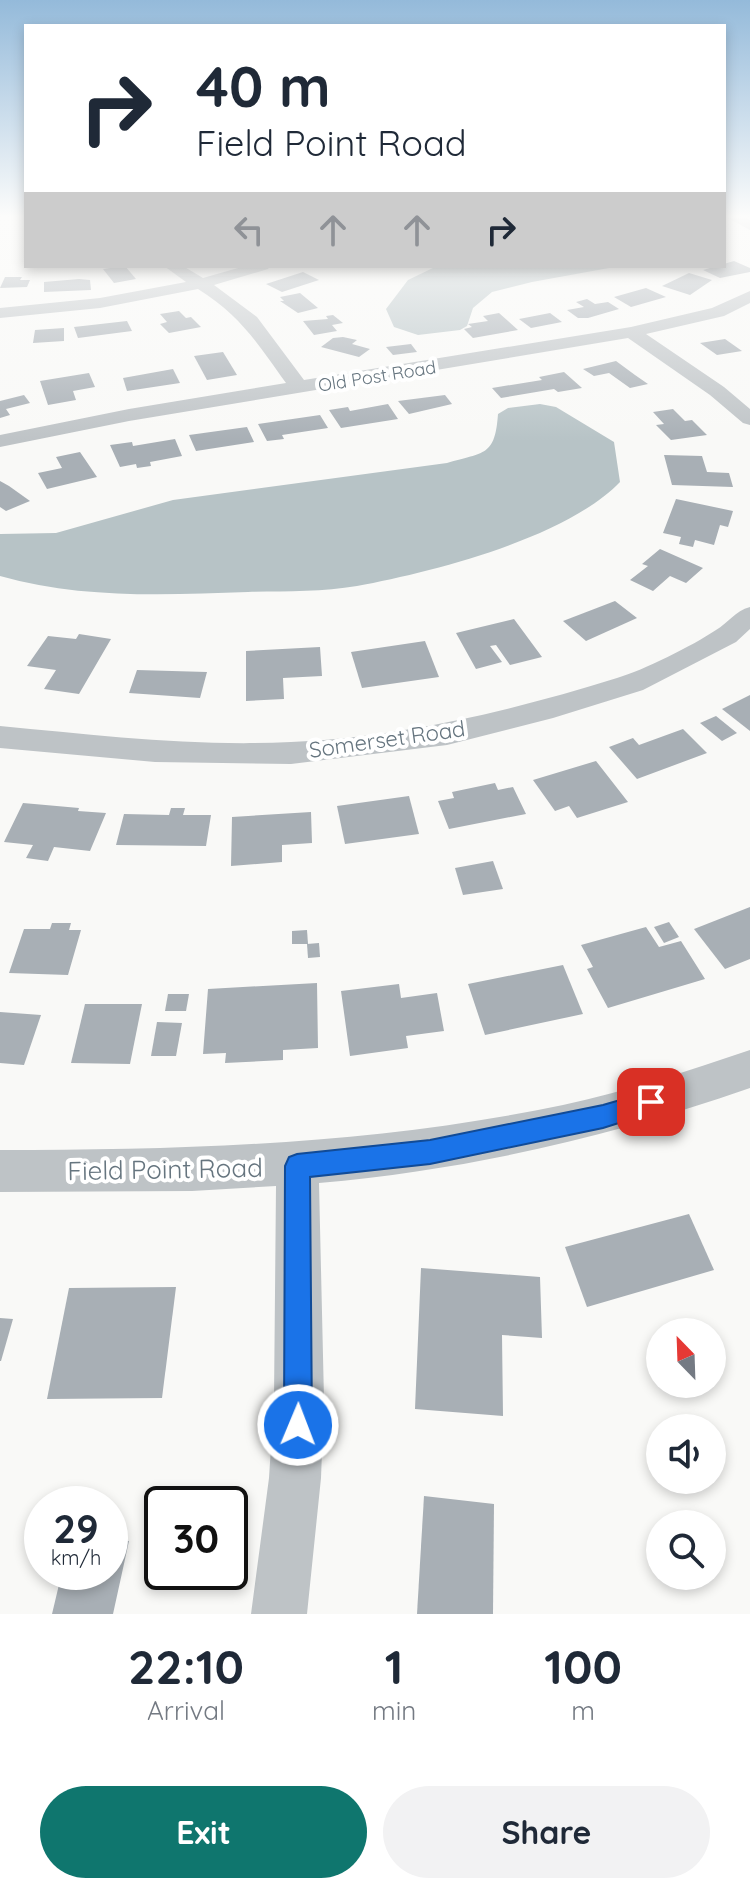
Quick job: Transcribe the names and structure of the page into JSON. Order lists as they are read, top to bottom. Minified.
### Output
{"streets":{"street":["Old Post Road","Somerset Road","Field Point Road"]},"north":"top left","page":{"turn":["40 m","Field Point Road"],"speed":"29 km/h","limit":"30","eta":["22:10","Arrival","1","min","100","m"],"buttons":["Exit","Share"]}}
